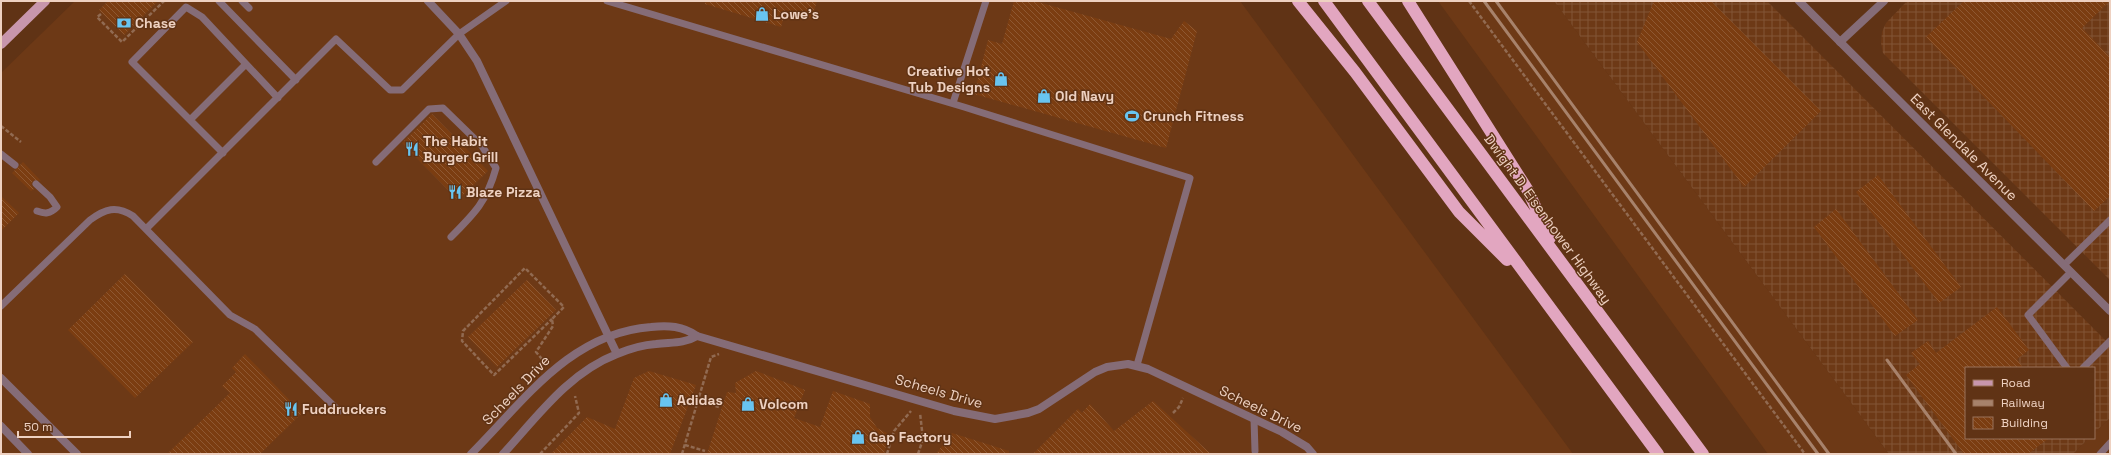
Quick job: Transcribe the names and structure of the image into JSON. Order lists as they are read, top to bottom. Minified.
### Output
{"streets":{"highway":["Dwight D. Eisenhower Highway"],"street":["East Glendale Avenue","Scheels Drive"]},"places":{"shop":["Lowe's","Creative Hot Tub Designs","Old Navy","Adidas","Volcom","Gap Factory"],"bank":["Chase"],"sports":["Crunch Fitness"],"restaurant":["The Habit Burger Grill","Blaze Pizza","Fuddruckers"]},"legend":["Road","Railway","Building"],"scale_bar":"50 m"}
